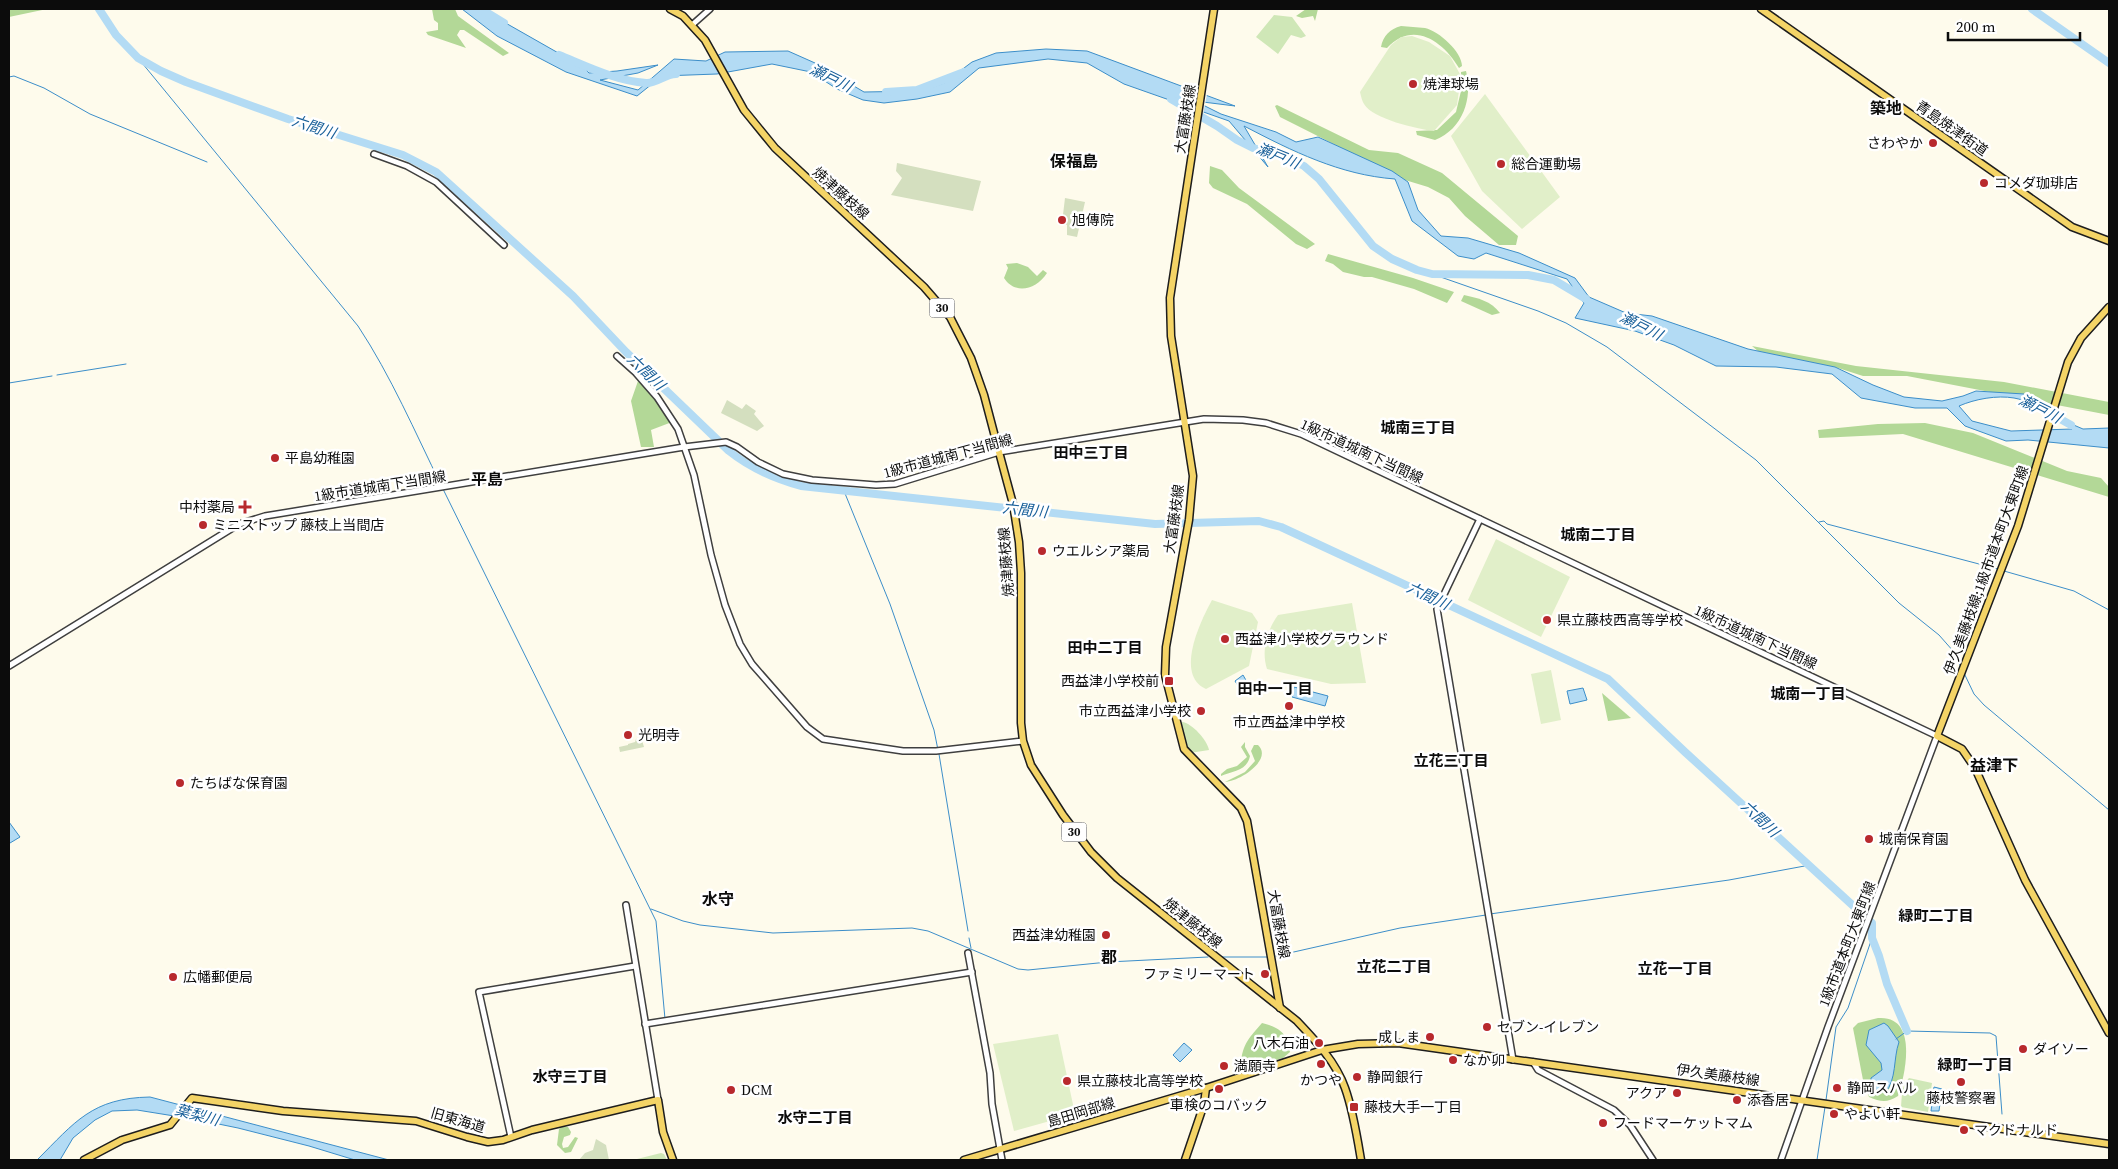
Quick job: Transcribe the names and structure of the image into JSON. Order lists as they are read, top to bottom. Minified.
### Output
{"streets":{"main road":["大富藤枝線","青島焼津街道","焼津藤枝線","30","伊久美藤枝線;1級市道本町大東町線","伊久美藤枝線","島田岡部線","旧東海道"],"street":["1級市道城南下当間線","1級市道本町大東町線"]},"crossings":[["大富藤枝線","焼津藤枝線"],["大富藤枝線","1級市道城南下当間線"],["焼津藤枝線","1級市道城南下当間線"],["焼津藤枝線","伊久美藤枝線"],["1級市道城南下当間線","伊久美藤枝線;1級市道本町大東町線"],["1級市道城南下当間線","1級市道本町大東町線"],["伊久美藤枝線;1級市道本町大東町線","1級市道本町大東町線"],["1級市道本町大東町線","伊久美藤枝線"],["伊久美藤枝線","島田岡部線"]],"districts":["築地","保福島","城南三丁目","田中三丁目","平島","城南二丁目","田中二丁目","田中一丁目","城南一丁目","立花三丁目","益津下","水守","緑町二丁目","郡","立花二丁目","立花一丁目","緑町一丁目","水守三丁目","水守二丁目"],"water":["瀬戸川","六間川","葉梨川"],"places":{"other":["焼津球場","さわやか","総合運動場","コメダ珈琲店","旭傳院","平島幼稚園","ミニストップ 藤枝上当間店","ウエルシア薬局","県立藤枝西高等学校","西益津小学校グラウンド","市立西益津中学校","市立西益津小学校","光明寺","たちばな保育園","城南保育園","西益津幼稚園","ファミリーマート","広幡郵便局","セブン-イレブン","成しま","八木石油","ダイソー","なか卯","かつや","満願寺","静岡銀行","県立藤枝北高等学校","藤枝警察署","静岡スバル","車検のコバック","DCM","アクア","添香居","やよい軒","フードマーケットマム","マクドナルド"],"health":["中村薬局"],"transit":["西益津小学校前","藤枝大手一丁目"]},"scale_bar":"200 m"}
